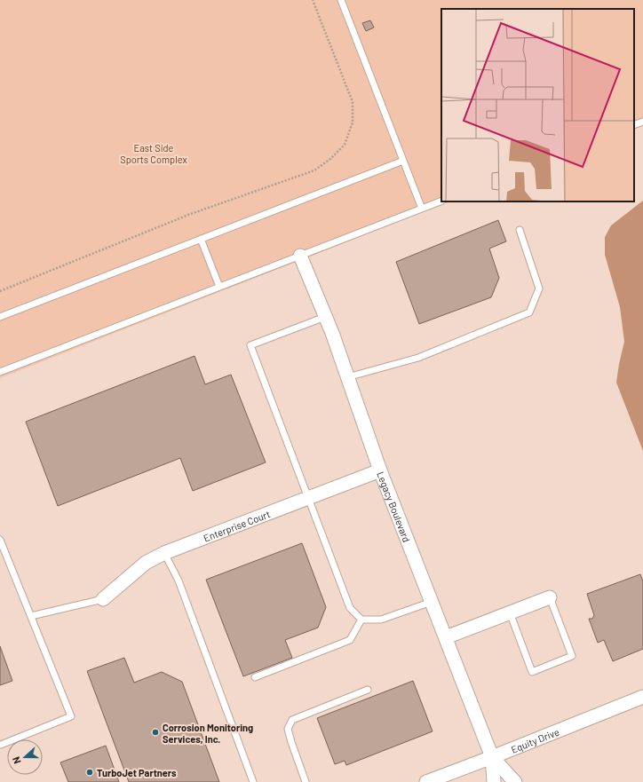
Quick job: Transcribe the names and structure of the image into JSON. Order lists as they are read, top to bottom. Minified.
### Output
{"streets":{"street":["Legacy Boulevard","Enterprise Court","Equity Drive"]},"crossings":[["Legacy Boulevard","Enterprise Court"],["Legacy Boulevard","Equity Drive"]],"parks":["East Side Sports Complex"],"places":["Corrosion Monitoring Services, Inc.","TurboJet Partners"],"north":"left"}
